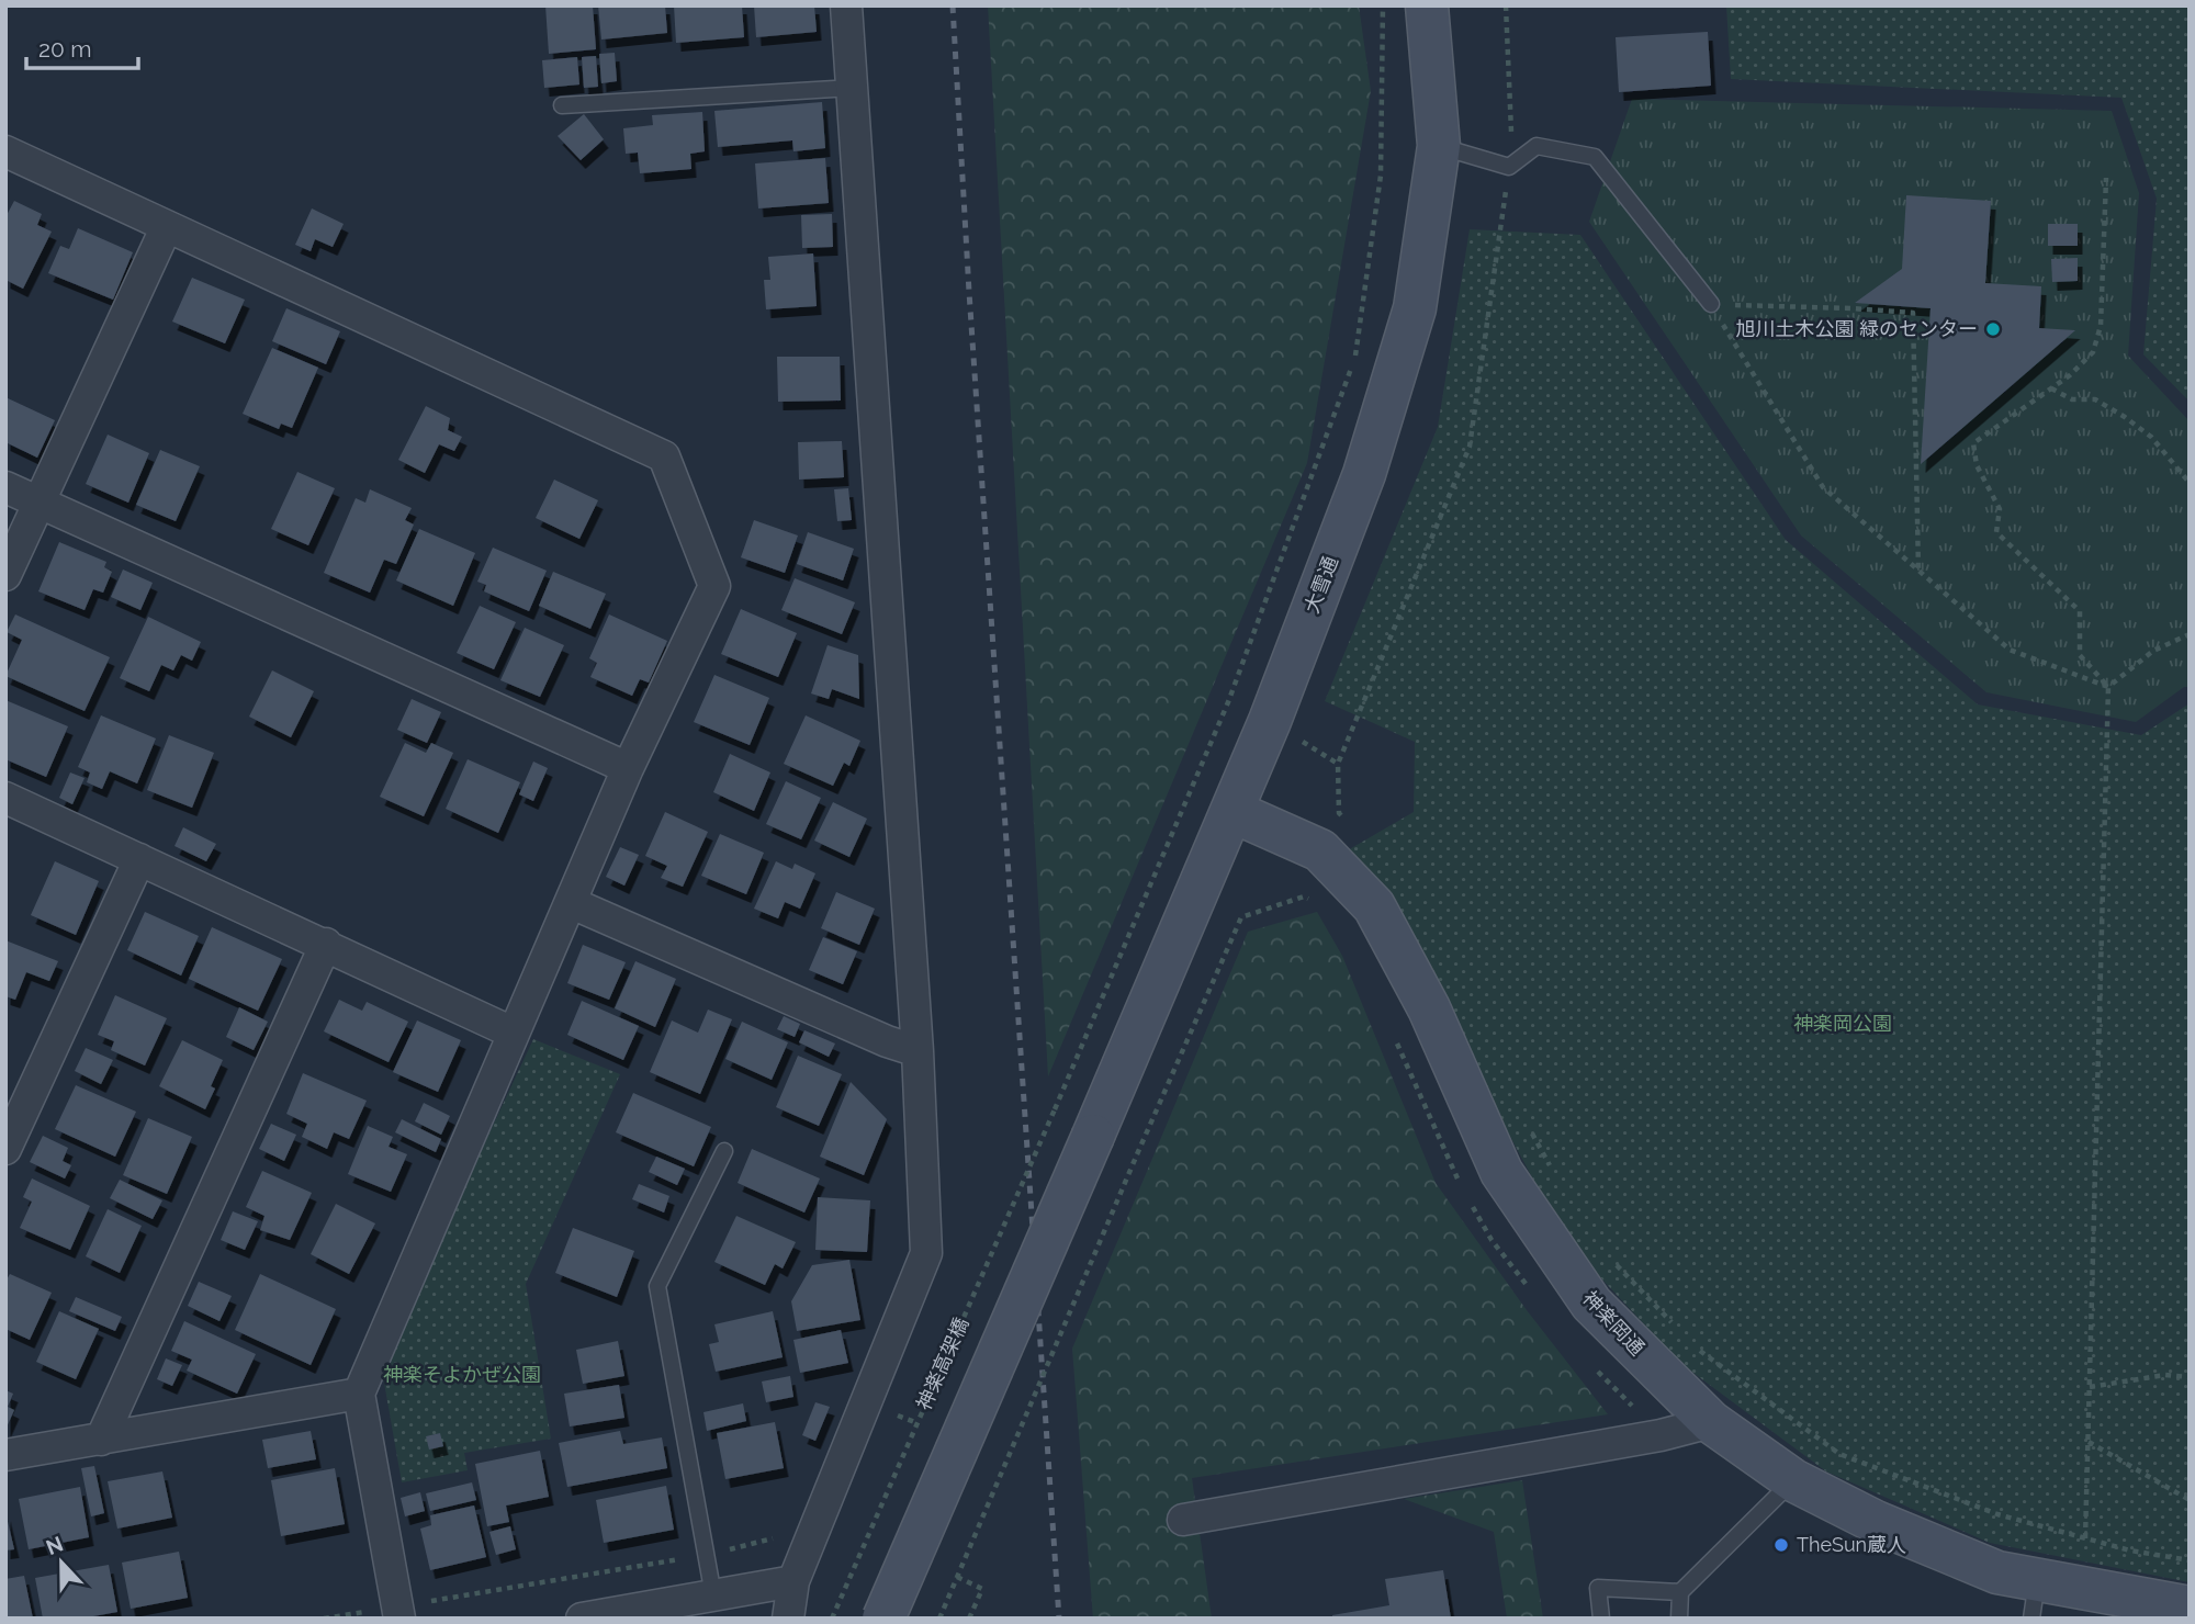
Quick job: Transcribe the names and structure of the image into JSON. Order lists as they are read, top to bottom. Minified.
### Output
{"streets":{"main road":["大雪通","神楽岡通"],"path":["神楽高架橋"]},"crossings":[["大雪通","神楽岡通"]],"parks":["神楽岡公園","神楽そよかぜ公園"],"places":["旭川土木公園 緑のセンター","TheSun蔵人"],"scale_bar":"20 m","north":"top"}
